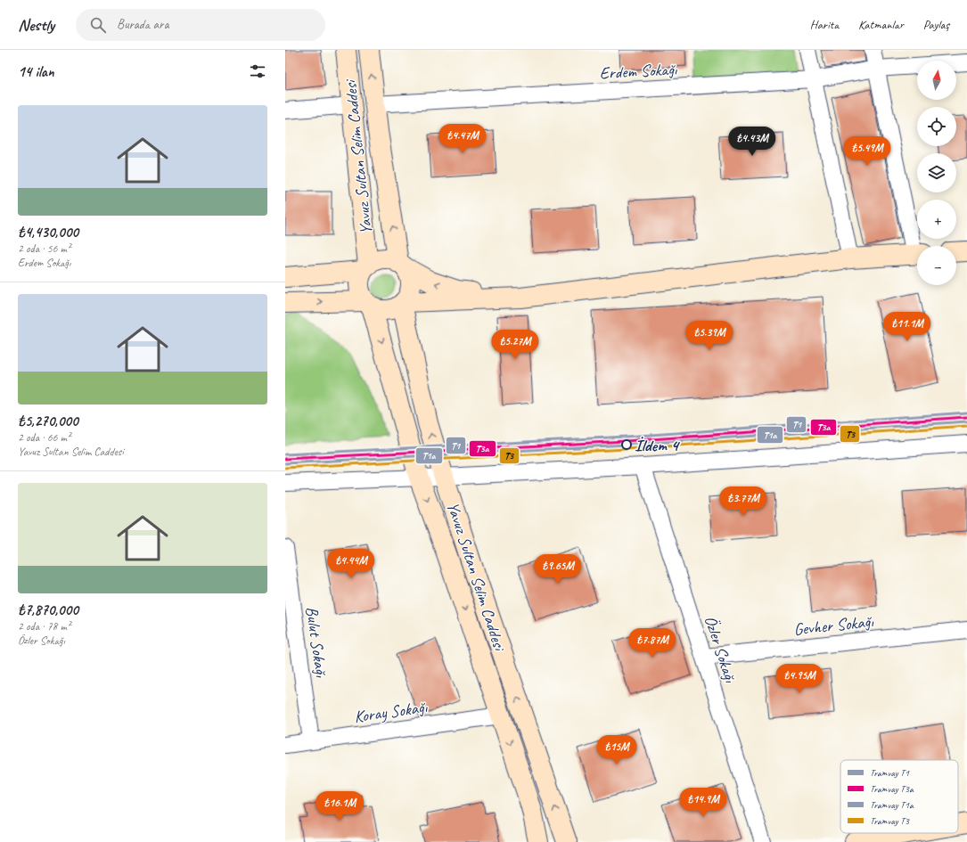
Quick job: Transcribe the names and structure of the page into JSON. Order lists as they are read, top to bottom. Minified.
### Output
{"streets":{"street":["Erdem Sokağı","Yavuz Sultan Selim Caddesi","Gevher Sokağı","Bulut Sokağı","Özler Sokağı","Koray Sokağı"]},"crossings":[["Erdem Sokağı","Yavuz Sultan Selim Caddesi"],["Yavuz Sultan Selim Caddesi","Koray Sokağı"],["Gevher Sokağı","Özler Sokağı"],["Bulut Sokağı","Koray Sokağı"]],"places":["İldem 4"],"lines":["tram line T1","tram line T3a","tram line T1a","tram line T3"],"legend":["Tramvay T1","Tramvay T3a","Tramvay T1a","Tramvay T3"],"north":"top","page":{"header":"Nestly","search":"Burada ara","nav":["Harita","Katmanlar","Paylaş"],"heading":"14 ilan","map_buttons":["+","−"],"list":[{"name":"₺4,430,000","note":"2 oda · 56 m² · Erdem Sokağı"},{"name":"₺5,270,000","note":"2 oda · 66 m² · Yavuz Sultan Selim Caddesi"},{"name":"₺7,870,000","note":"2 oda · 78 m² · Özler Sokağı"}],"price":["₺4.47M","₺4.43M","₺5.49M","₺11.1M","₺5.39M","₺5.27M","₺3.77M","₺4.44M","₺9.65M","₺7.87M","₺4.95M","₺15M","₺14.9M","₺16.1M"]}}
